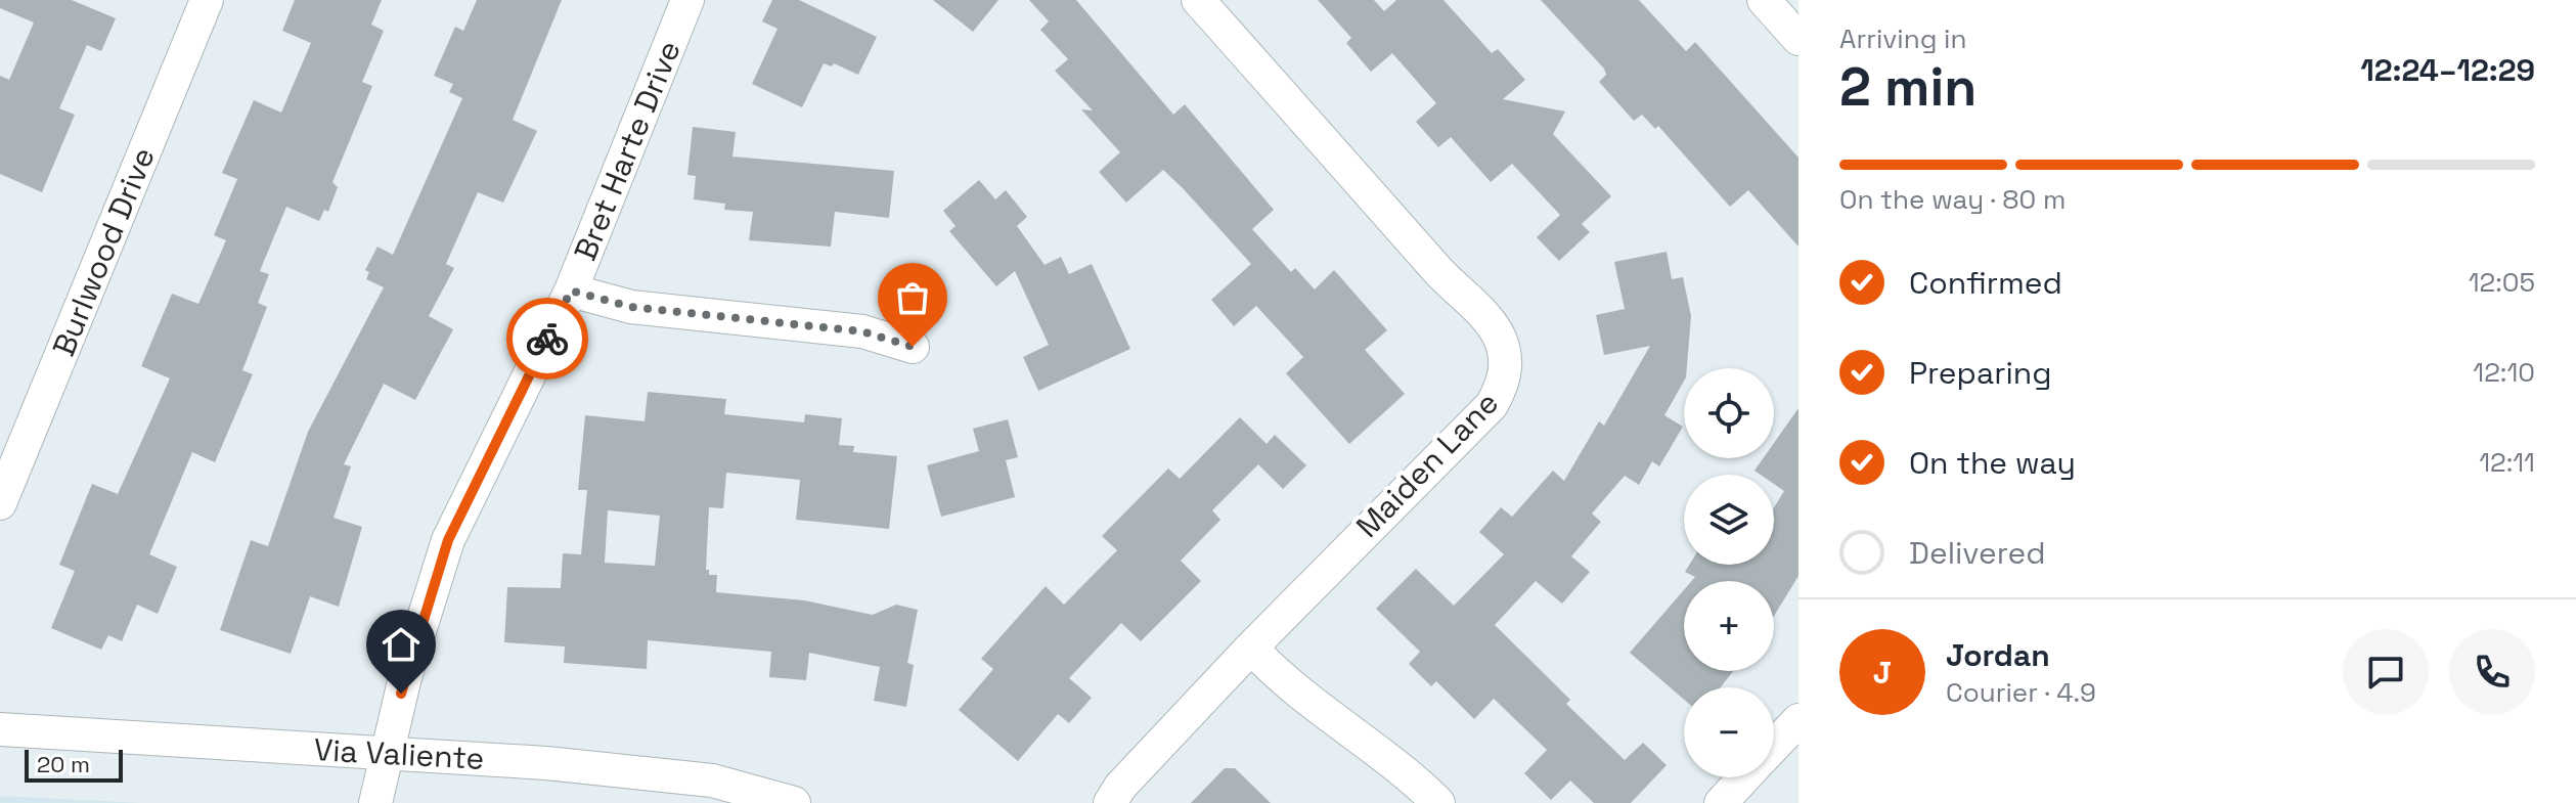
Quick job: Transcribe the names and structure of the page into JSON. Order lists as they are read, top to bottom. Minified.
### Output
{"streets":{"street":["Bret Harte Drive","Burlwood Drive","Maiden Lane","Via Valiente"]},"crossings":[["Bret Harte Drive","Via Valiente"]],"scale_bar":"20 m","page":{"heading":["2 min","Arriving in","12:24–12:29"],"panel":["Jordan","Courier · 4.9"],"bar":"On the way · 80 m","list":[["Confirmed","12:05"],["Preparing","12:10"],["On the way","12:11"],"Delivered"],"map_buttons":["+","−"],"round":"J","scale":"20 m"}}
